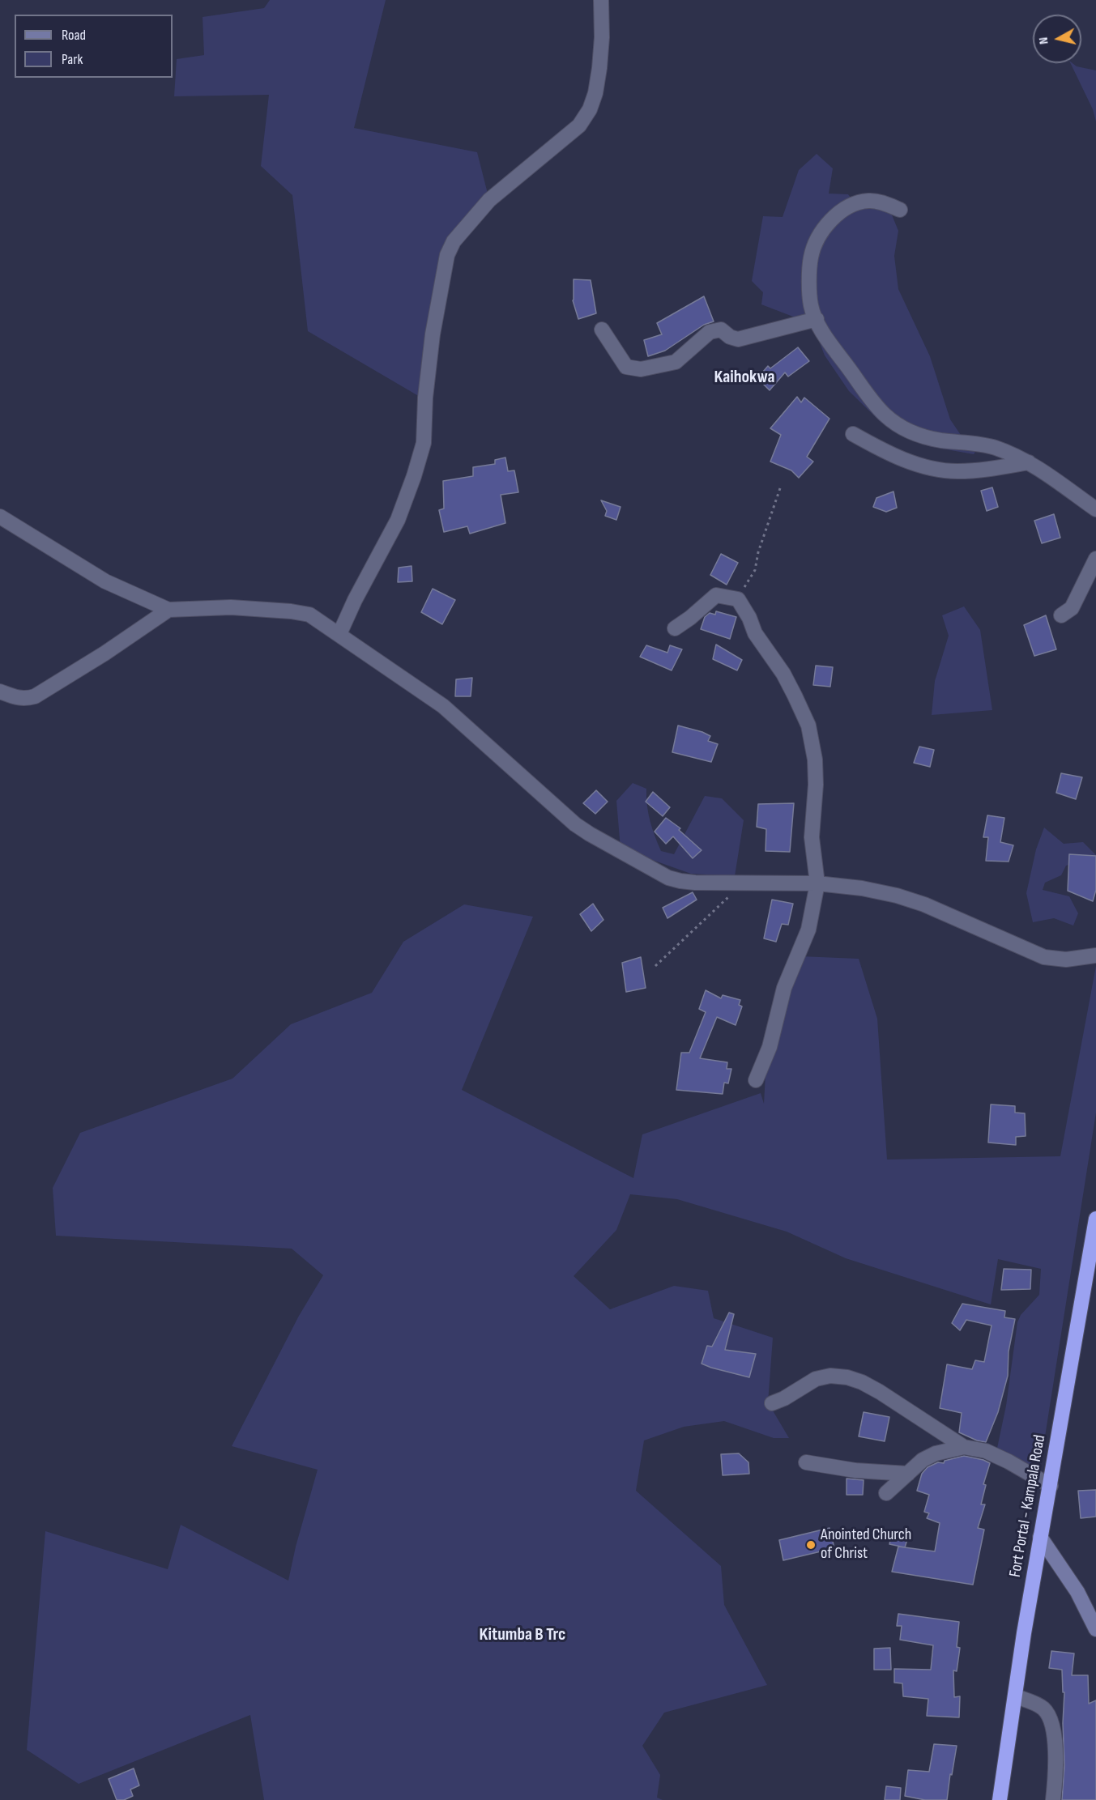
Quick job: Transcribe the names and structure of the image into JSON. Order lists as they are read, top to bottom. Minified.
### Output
{"streets":{"highway":["Fort Portal - Kampala Road"]},"districts":["Kaihokwa","Kitumba B Trc"],"places":["Anointed Church of Christ"],"legend":["Road","Park"],"north":"left"}
